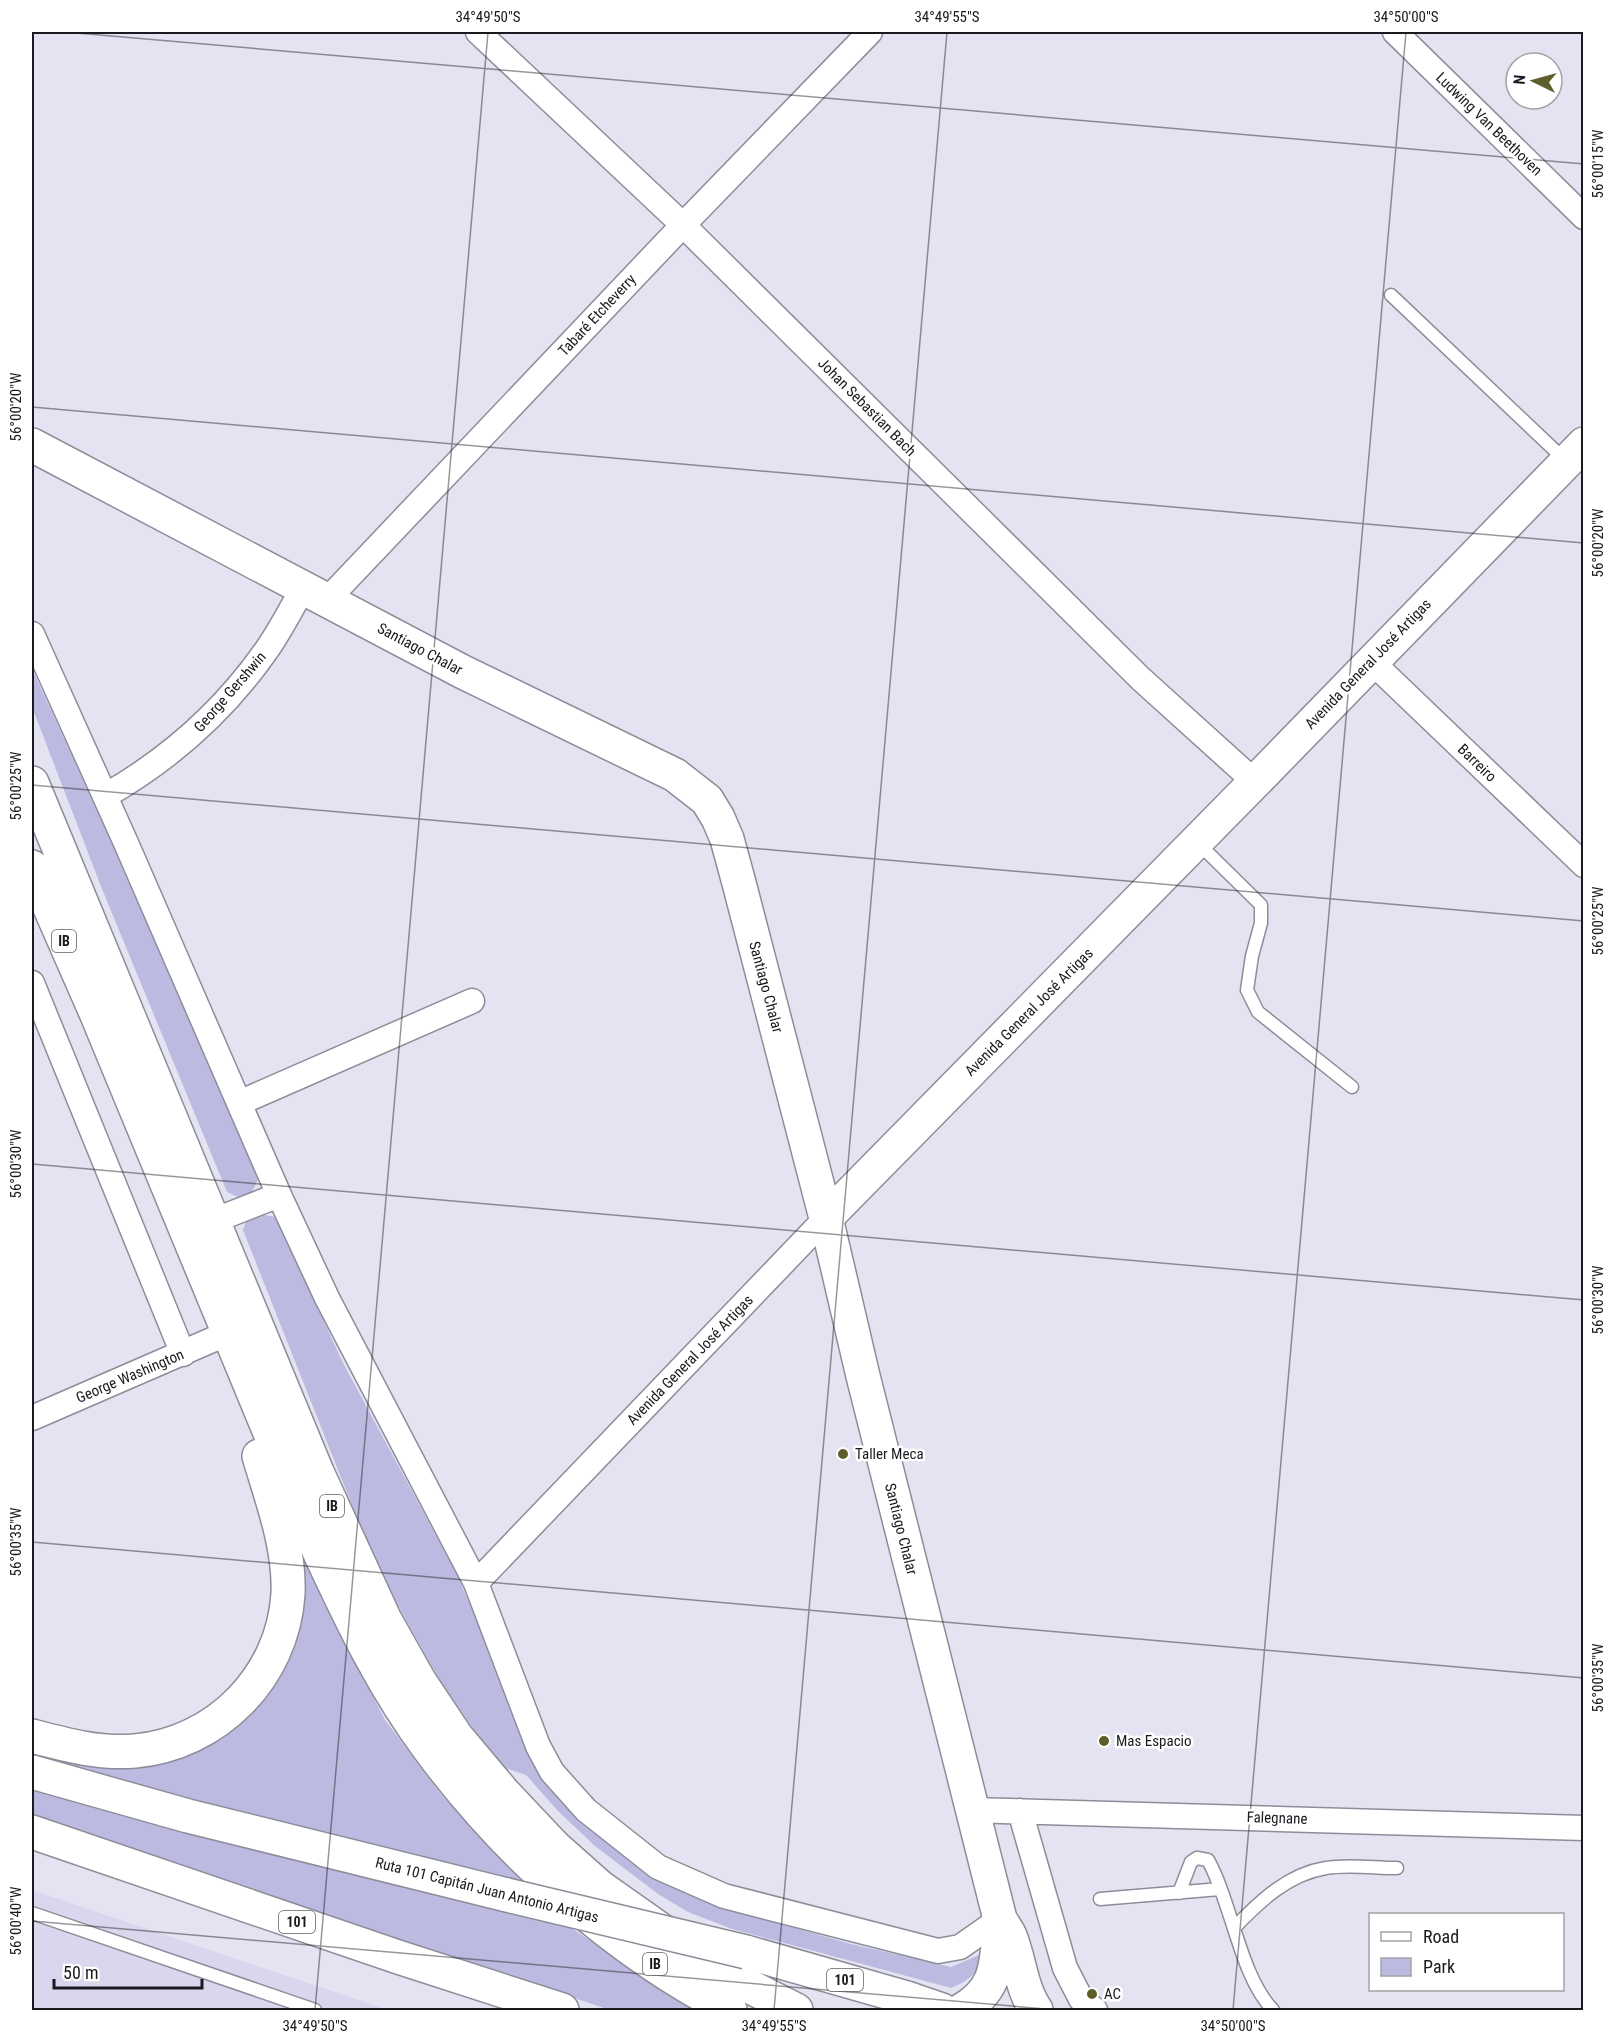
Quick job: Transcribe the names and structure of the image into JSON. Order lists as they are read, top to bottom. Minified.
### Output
{"streets":{"main road":["Santiago Chalar","Avenida General José Artigas","IB","Ruta 101 Capitán Juan Antonio Artigas","101"],"street":["Ludwing Van Beethoven","Tabaré Etcheverry","Johan Sebastian Bach","George Gershwin","Barreiro","George Washington","Falegnane"]},"crossings":[["Tabaré Etcheverry","Johan Sebastian Bach"],["Tabaré Etcheverry","Santiago Chalar"],["Tabaré Etcheverry","George Gershwin"],["Johan Sebastian Bach","Avenida General José Artigas"],["Santiago Chalar","Avenida General José Artigas"],["Santiago Chalar","George Gershwin"],["Santiago Chalar","Falegnane"],["Avenida General José Artigas","Barreiro"],["IB","George Washington"]],"places":["Taller Meca","Mas Espacio","AC"],"legend":["Road","Park"],"scale_bar":"50 m","north":"left","coordinates":["34°49'50\"S","34°49'55\"S","34°50'00\"S","56°00'15\"W","56°00'20\"W","56°00'25\"W","56°00'30\"W","56°00'35\"W","56°00'40\"W"]}
